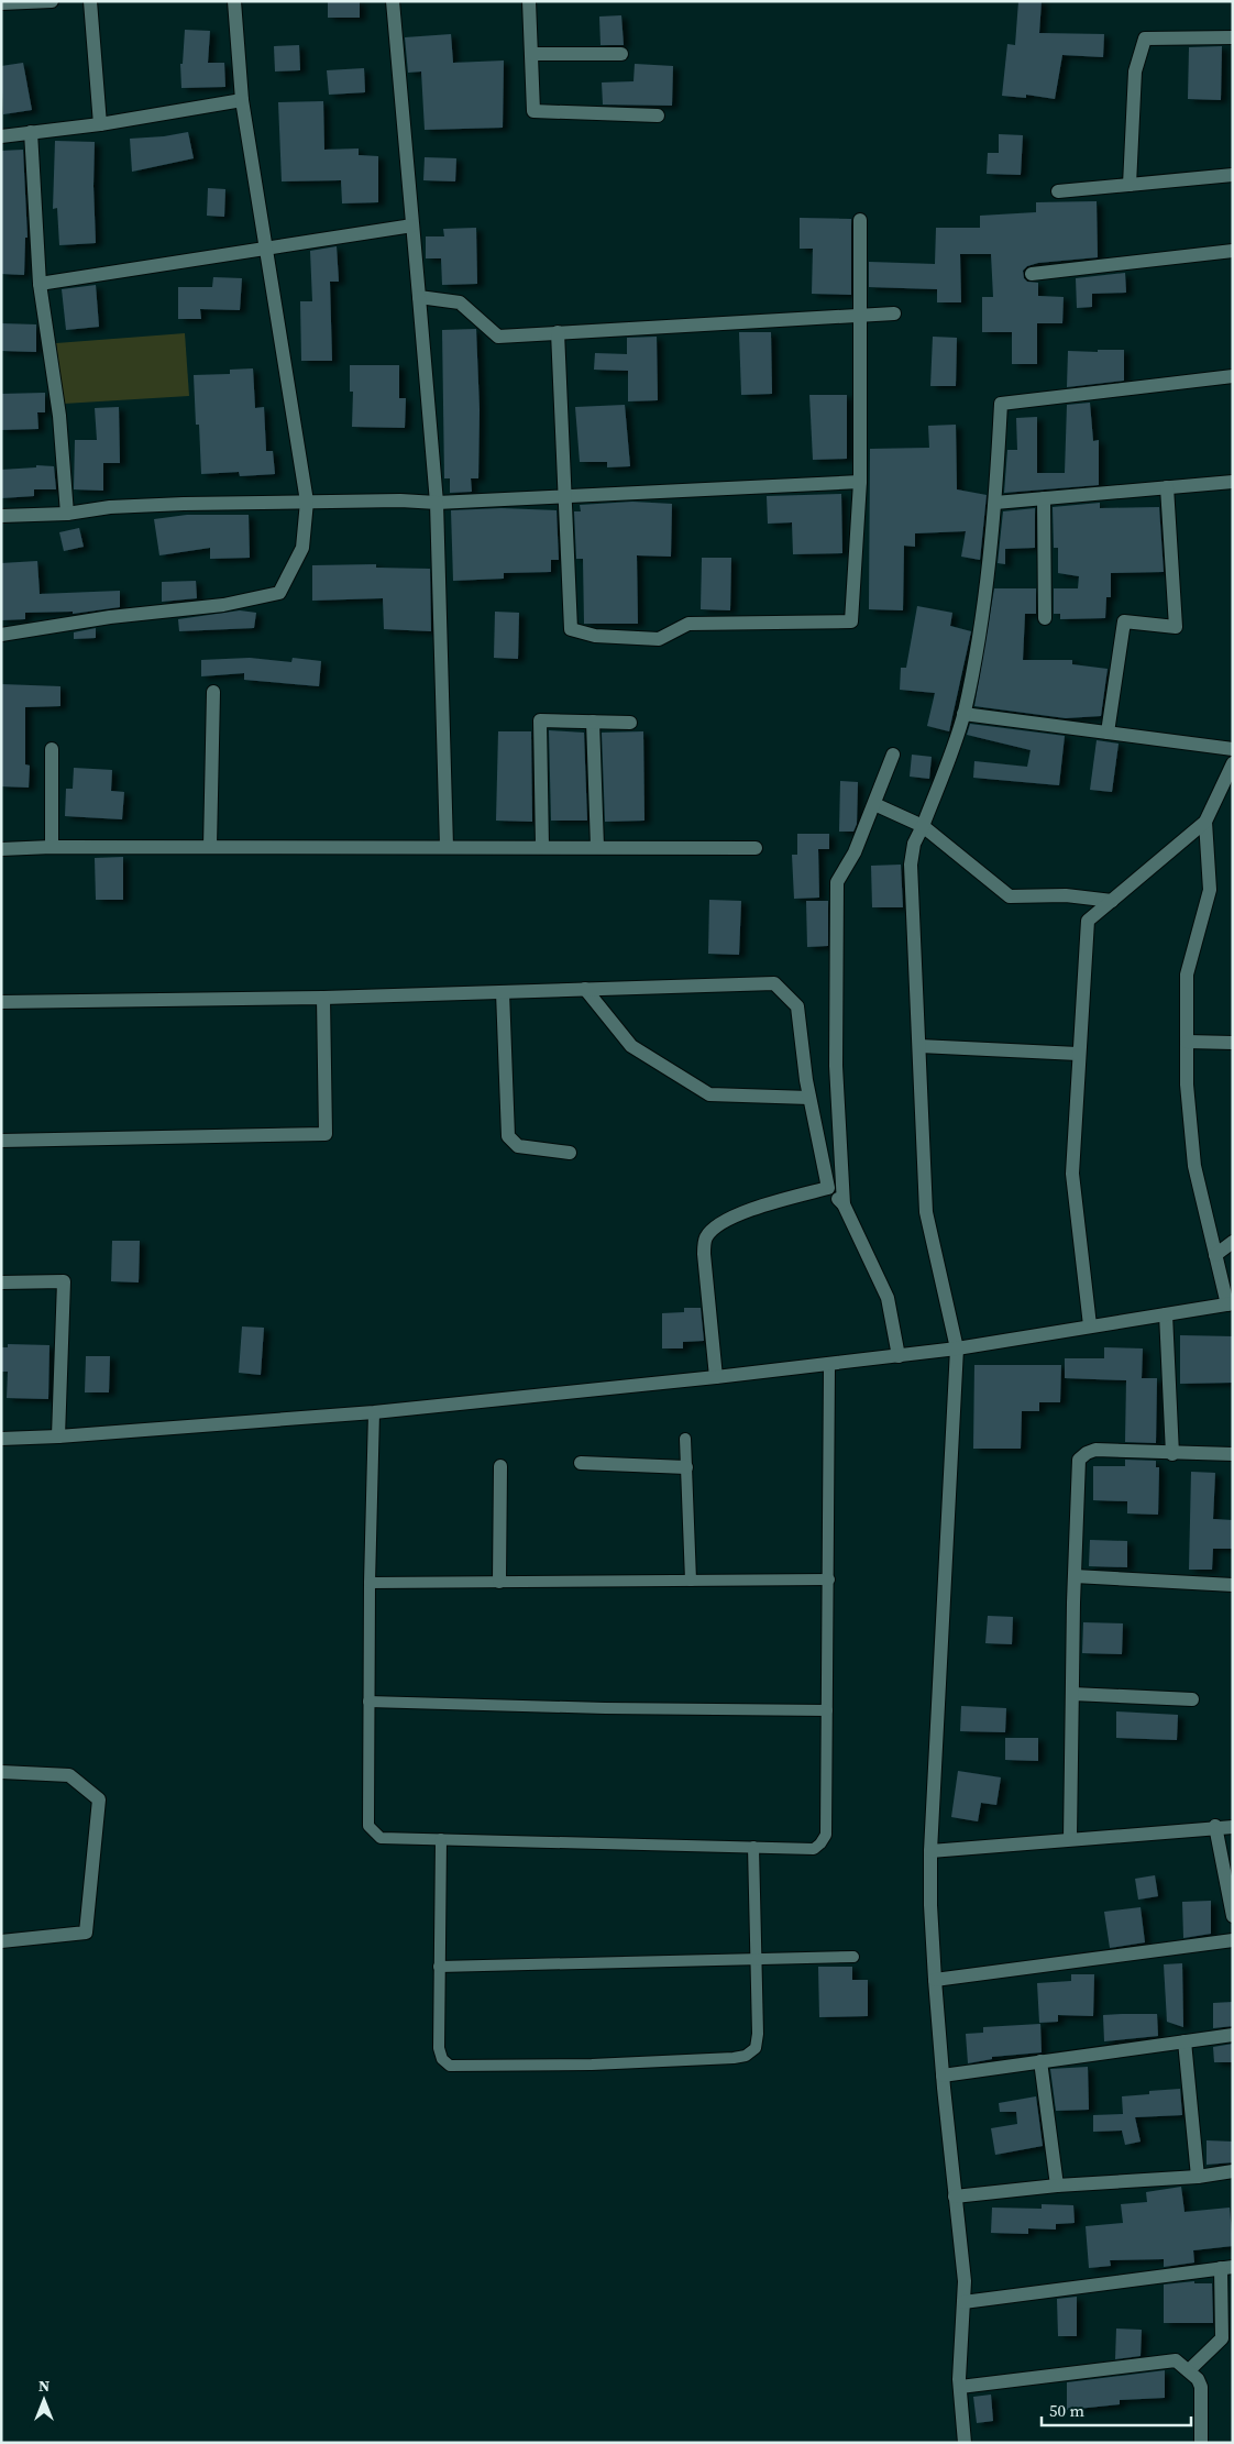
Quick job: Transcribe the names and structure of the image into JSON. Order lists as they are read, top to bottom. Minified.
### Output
{"scale_bar":"50 m","north":"top"}
